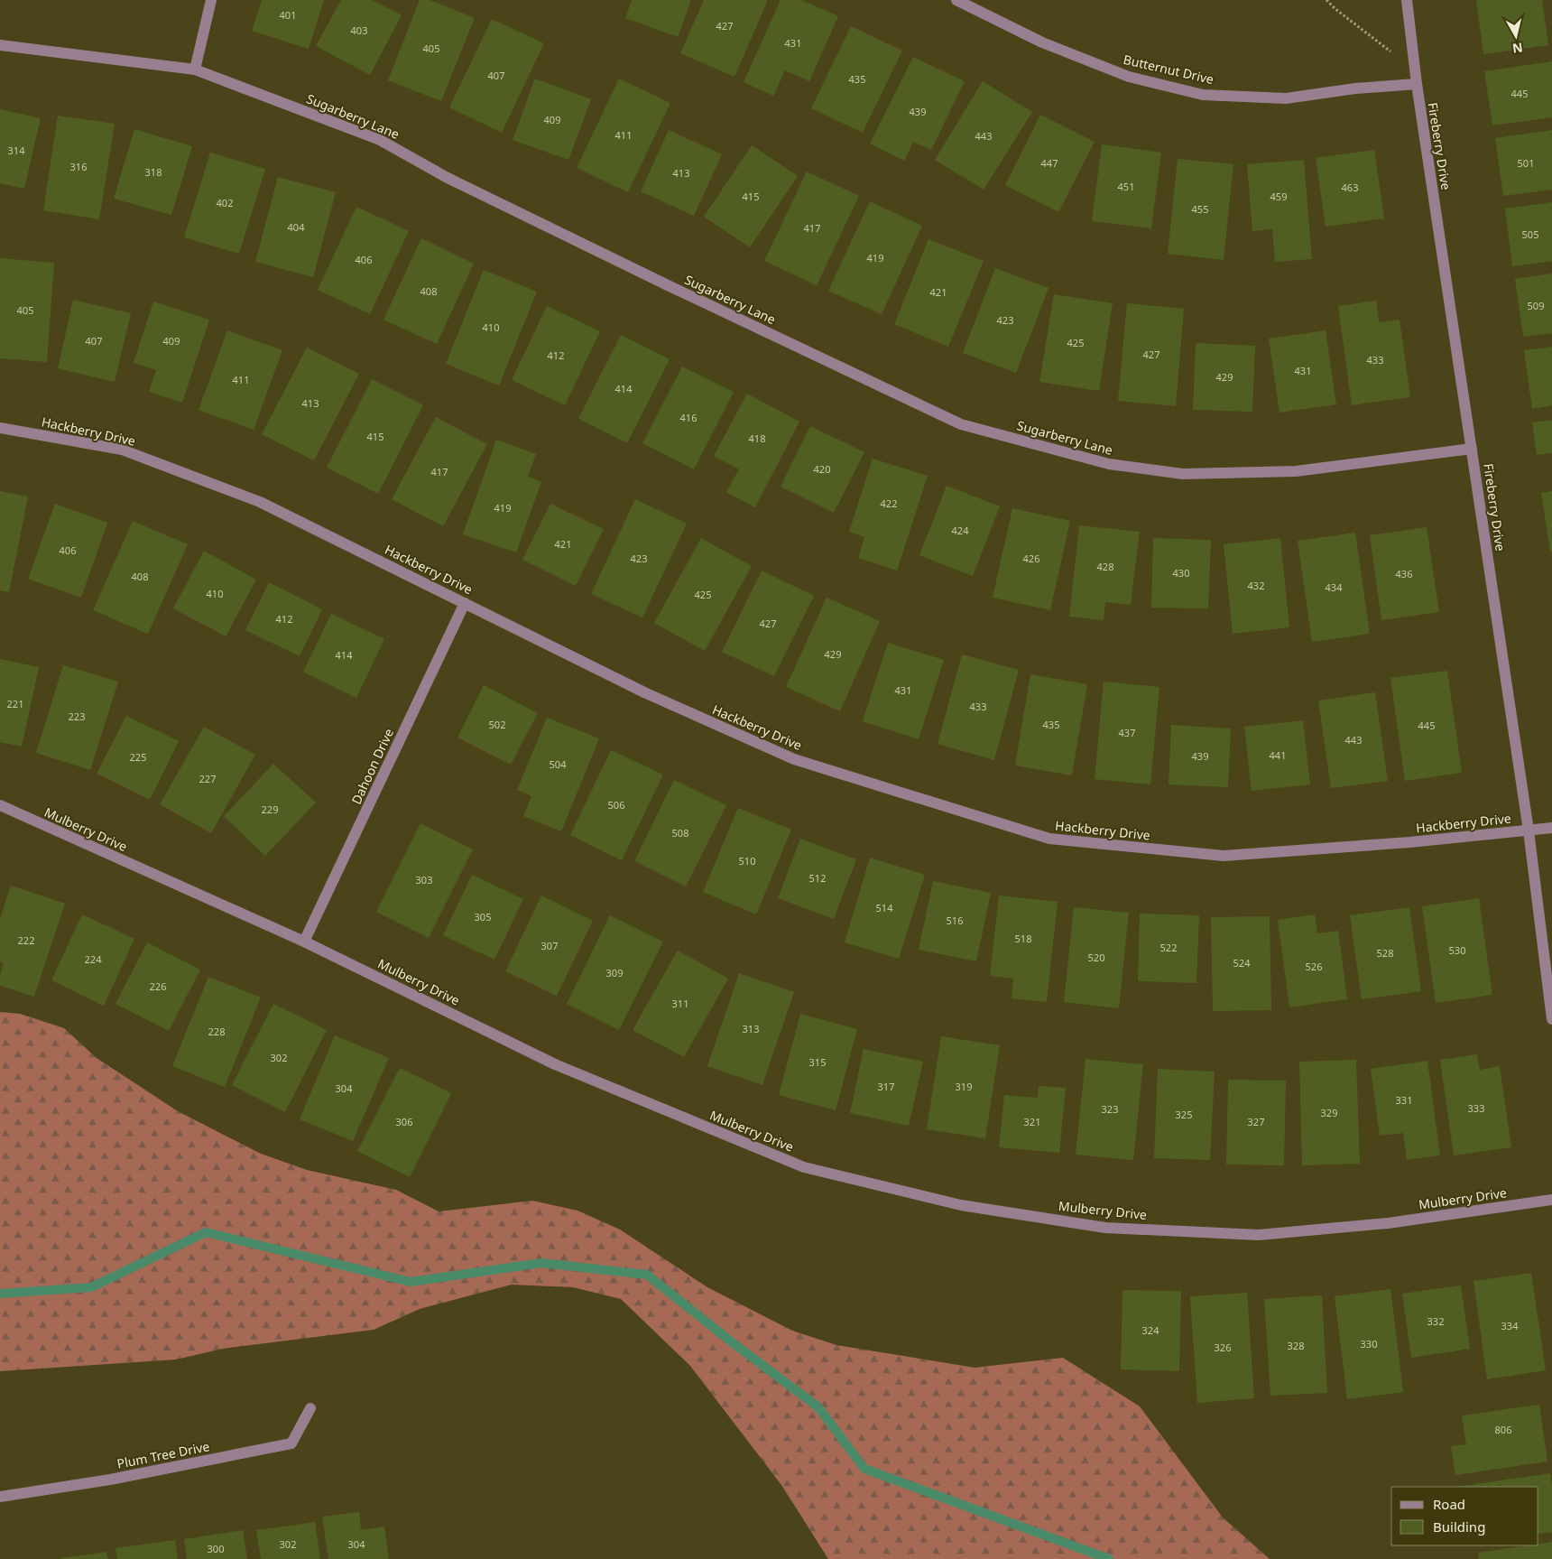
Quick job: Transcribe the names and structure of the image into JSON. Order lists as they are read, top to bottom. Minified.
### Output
{"streets":{"street":["Butternut Drive","Sugarberry Lane","Fireberry Drive","Hackberry Drive","Dahoon Drive","Mulberry Drive","Plum Tree Drive"]},"crossings":[["Butternut Drive","Fireberry Drive"],["Sugarberry Lane","Fireberry Drive"],["Fireberry Drive","Hackberry Drive"],["Hackberry Drive","Dahoon Drive"],["Dahoon Drive","Mulberry Drive"]],"house_numbers":["401","427","403","431","405","407","435","445","439","409","411","443","314","447","501","316","318","413","451","463","415","459","402","455","404","417","505","419","406","408","421","509","405","423","410","407","409","425","427","412","433","431","429","411","414","413","416","415","418","420","417","422","419","424","421","406","423","426","428","430","436","408","432","434","410","425","412","427","429","414","431","221","433","223","502","435","445","437","443","441","439","225","504","227","506","229","508","510","512","303","514","305","516","518","222","307","522","530","528","520","224","524","526","309","226","311","313","228","302","315","317","319","304","331","333","323","329","325","306","321","327","332","334","324","330","328","326","806","302","304","300"],"legend":["Road","Building"],"north":"bottom"}
